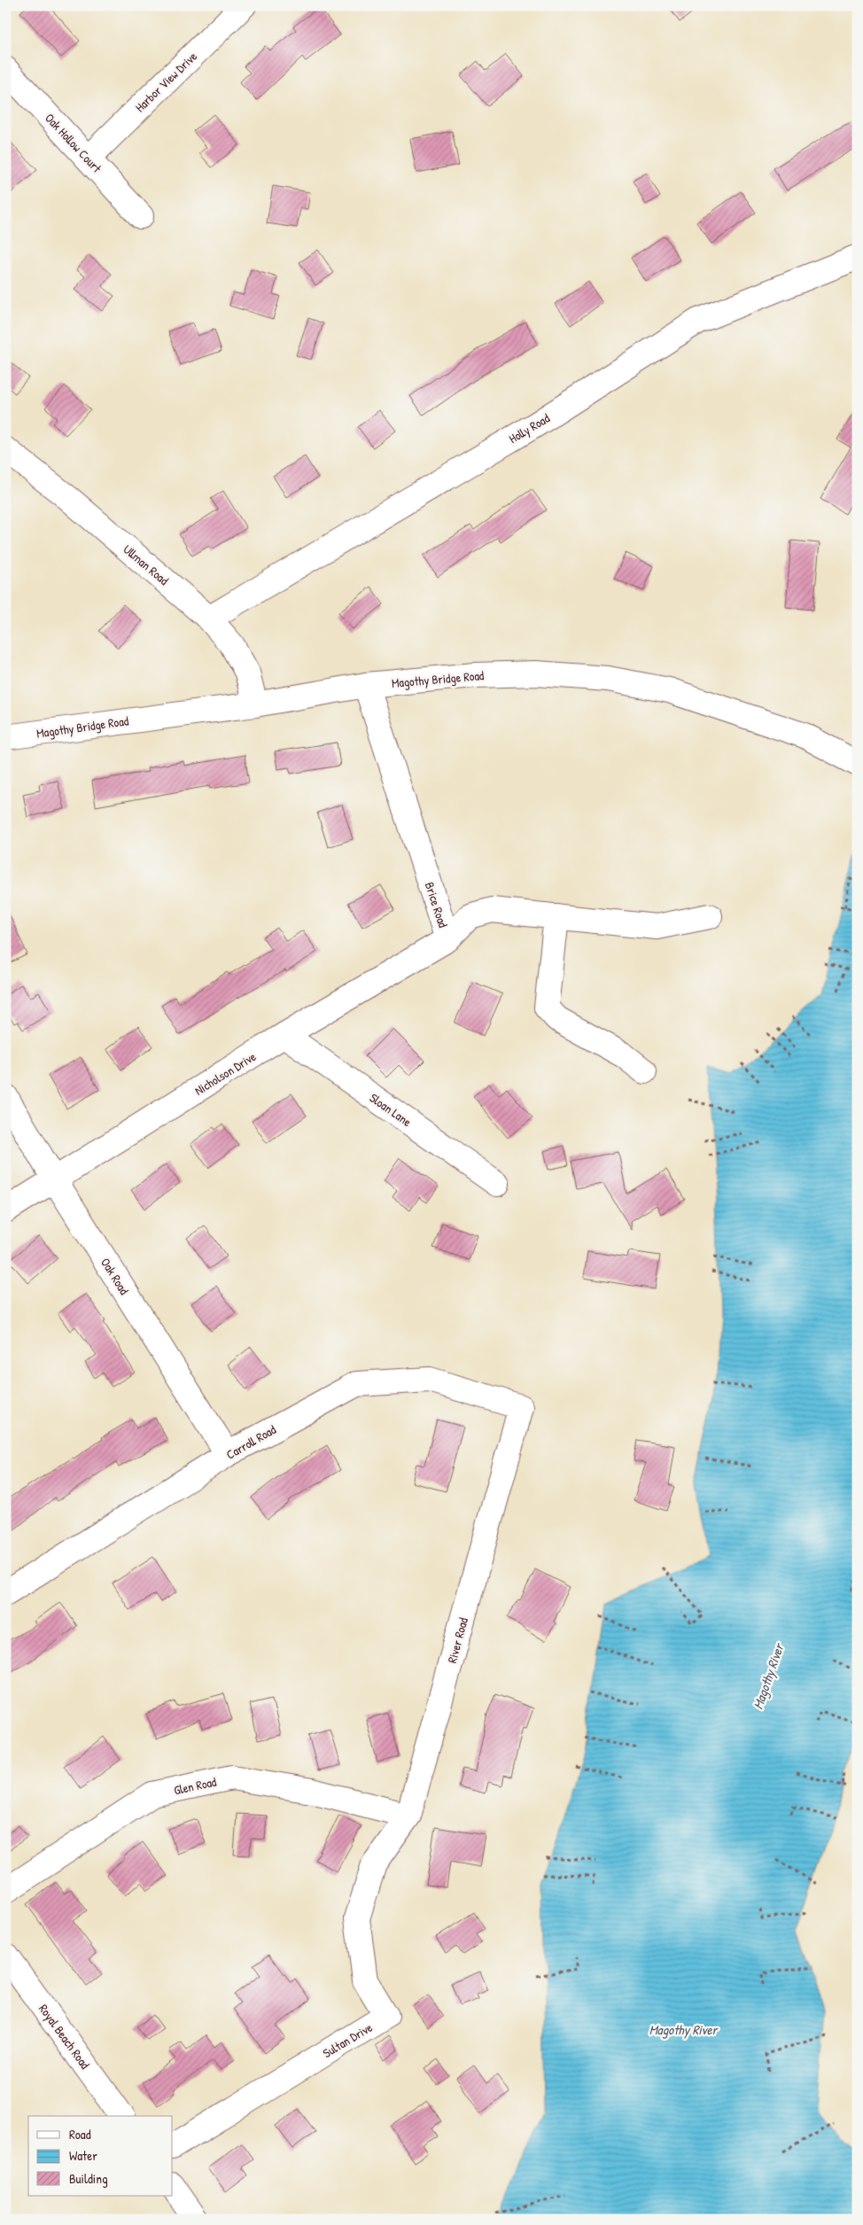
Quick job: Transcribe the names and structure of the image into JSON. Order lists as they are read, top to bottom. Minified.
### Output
{"streets":{"street":["Harbor View Drive","Oak Hollow Court","Holly Road","Ullman Road","Magothy Bridge Road","Brice Road","Nicholson Drive","Sloan Lane","Oak Road","Carroll Road","River Road","Glen Road","Royal Beach Road","Sultan Drive"]},"crossings":[["Harbor View Drive","Oak Hollow Court"],["Holly Road","Ullman Road"],["Ullman Road","Magothy Bridge Road"],["Magothy Bridge Road","Brice Road"],["Brice Road","Nicholson Drive"],["Nicholson Drive","Sloan Lane"],["Nicholson Drive","Oak Road"],["Oak Road","Carroll Road"],["Carroll Road","River Road"],["River Road","Glen Road"],["River Road","Sultan Drive"]],"water":["Magothy River"],"legend":["Road","Water","Building"]}
